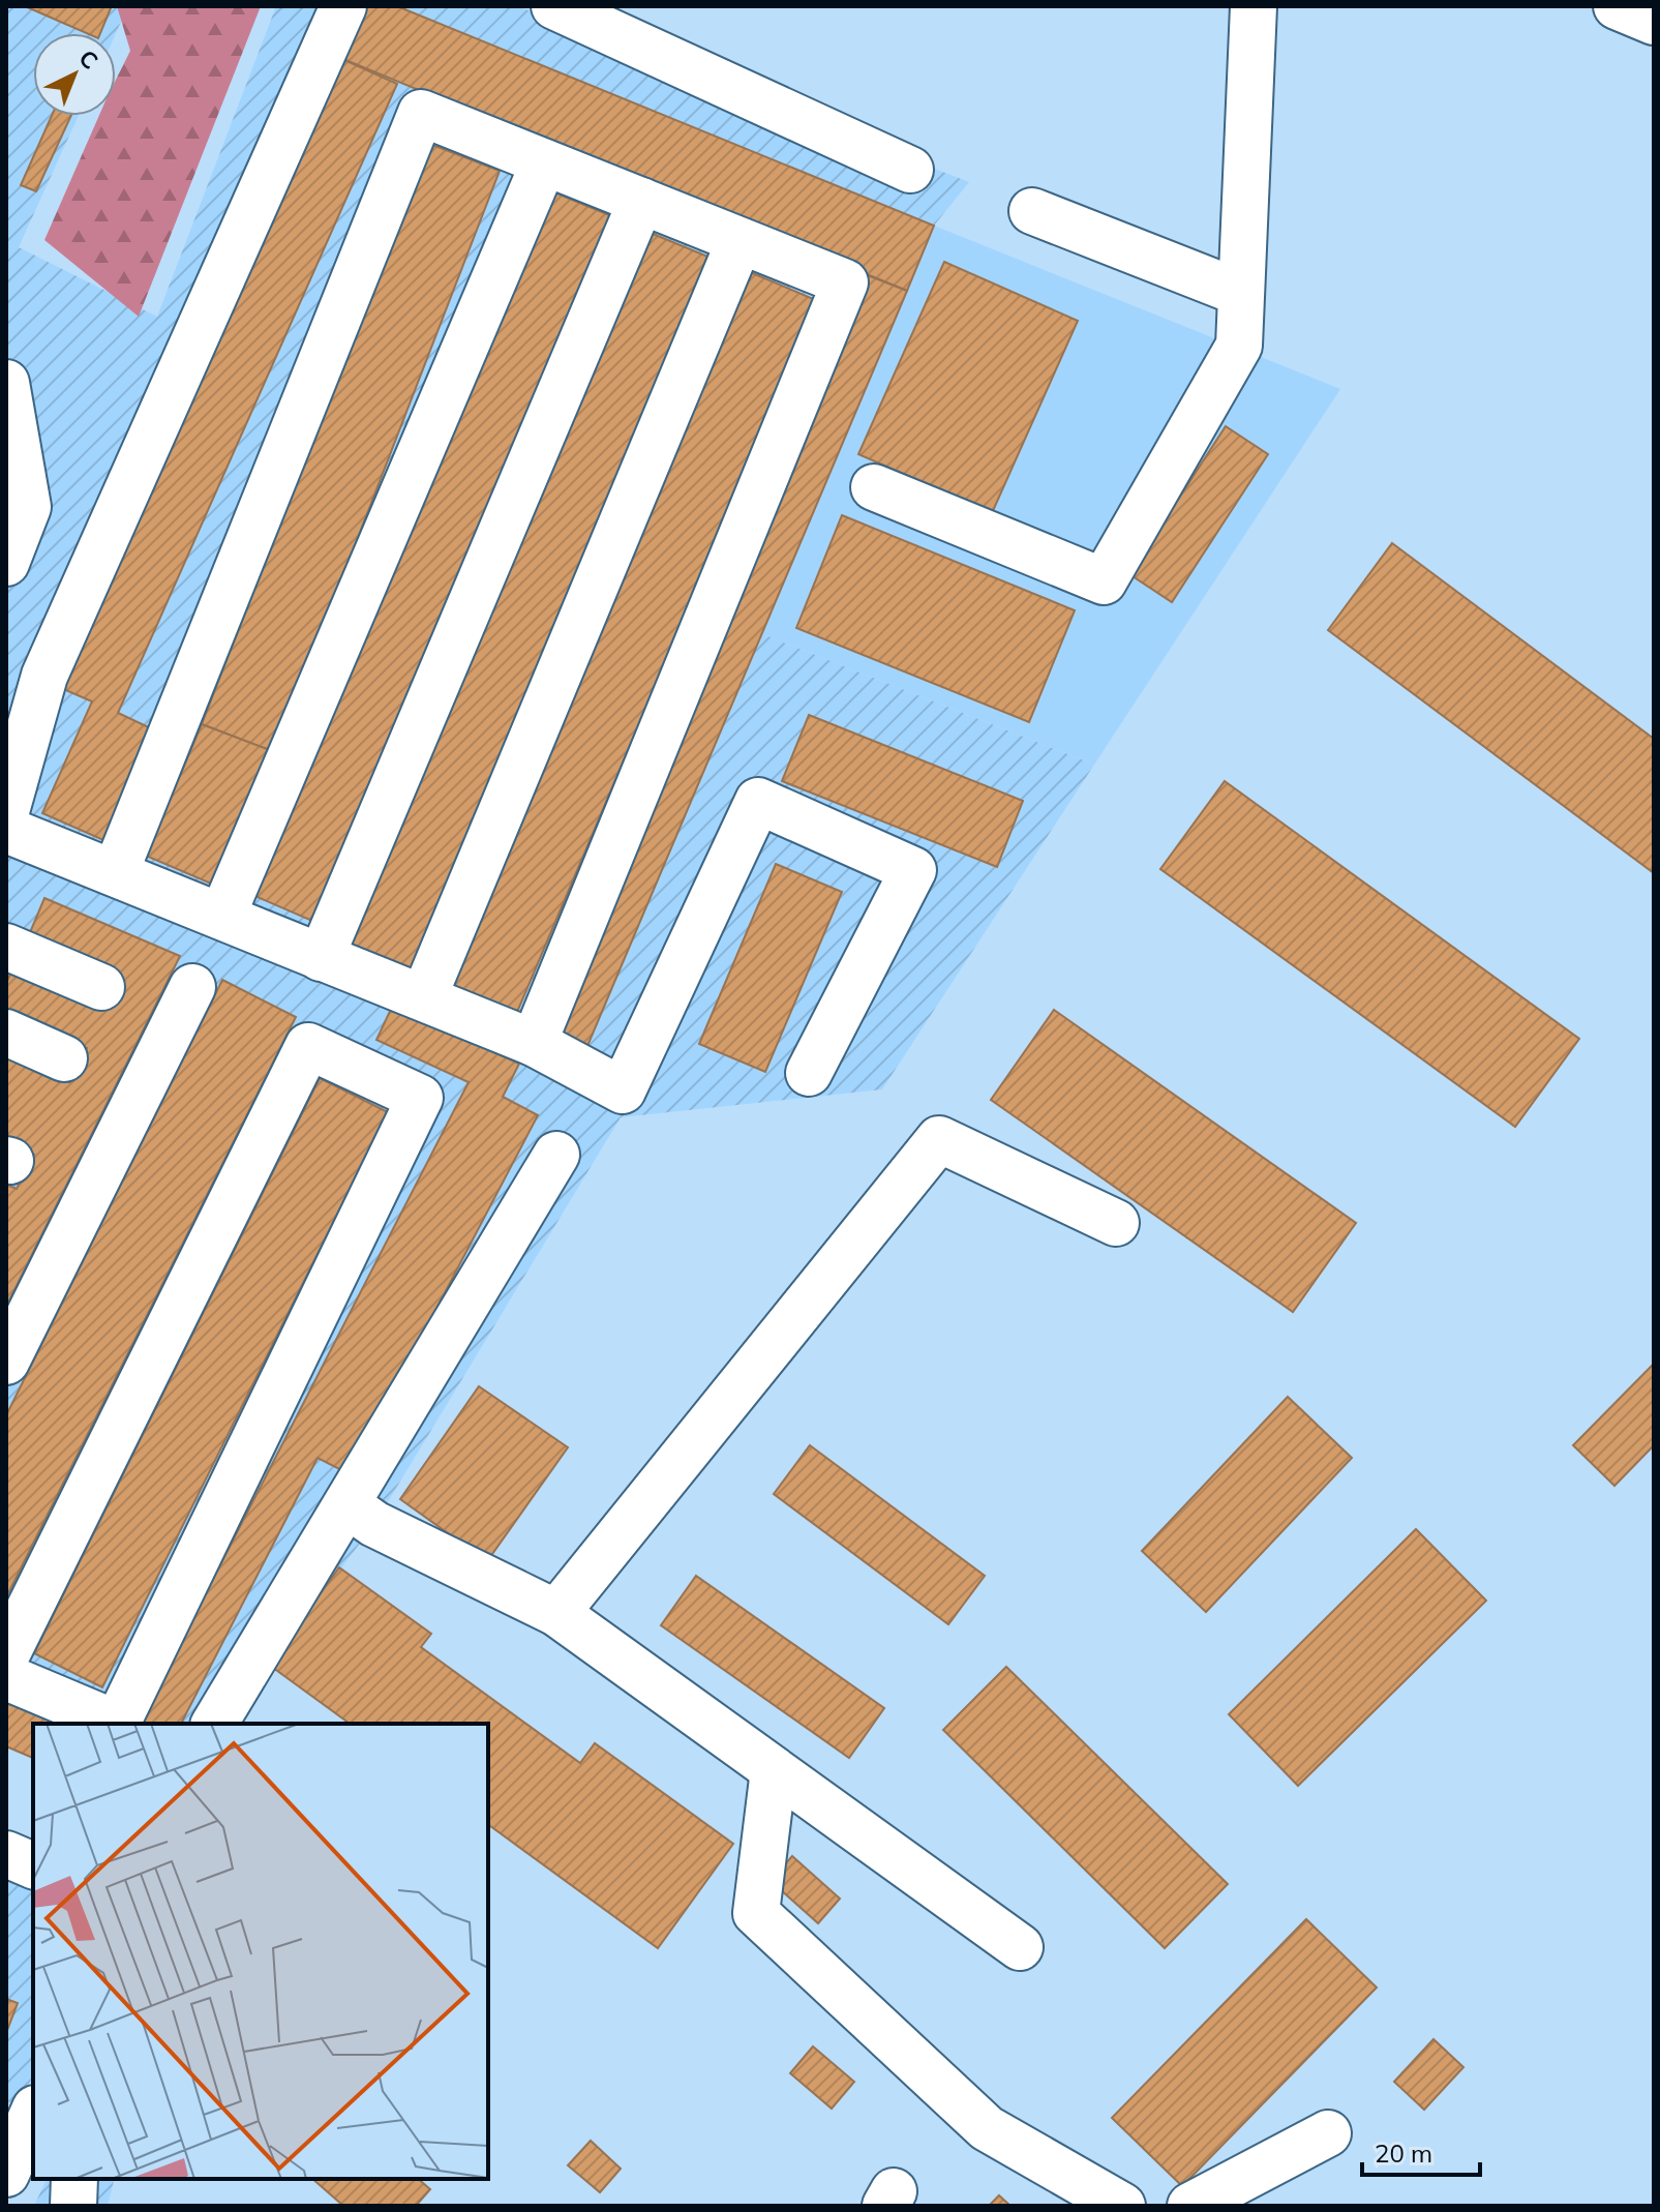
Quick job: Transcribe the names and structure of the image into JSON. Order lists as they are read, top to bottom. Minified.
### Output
{"scale_bar":"20 m","north":"top right"}
